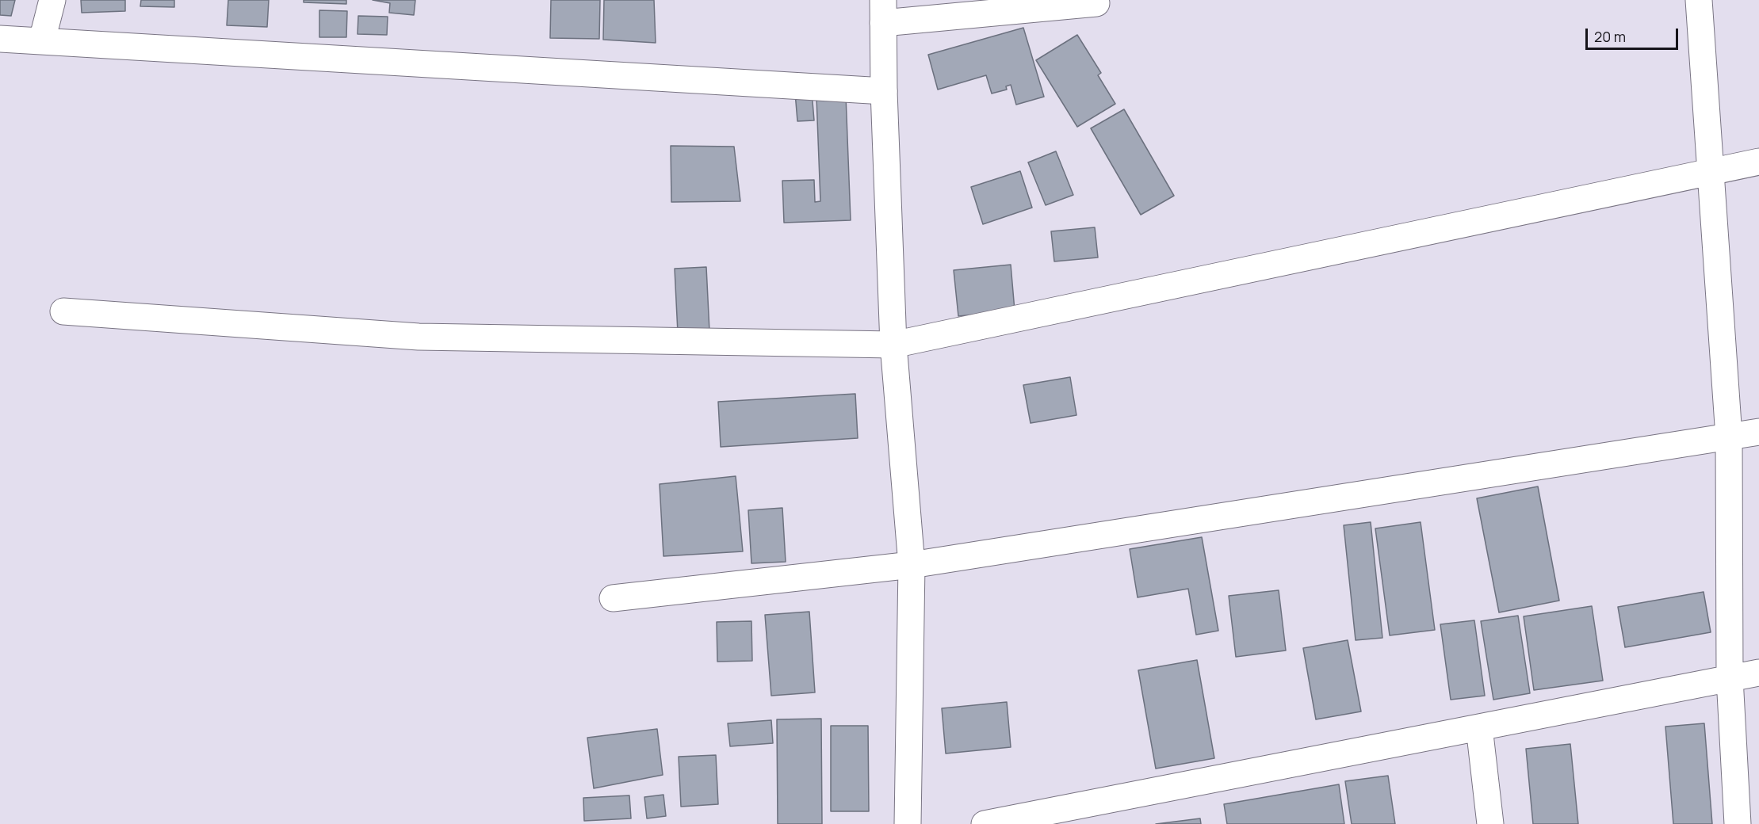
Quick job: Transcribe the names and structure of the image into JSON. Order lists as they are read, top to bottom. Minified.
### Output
{"scale_bar":"20 m"}
